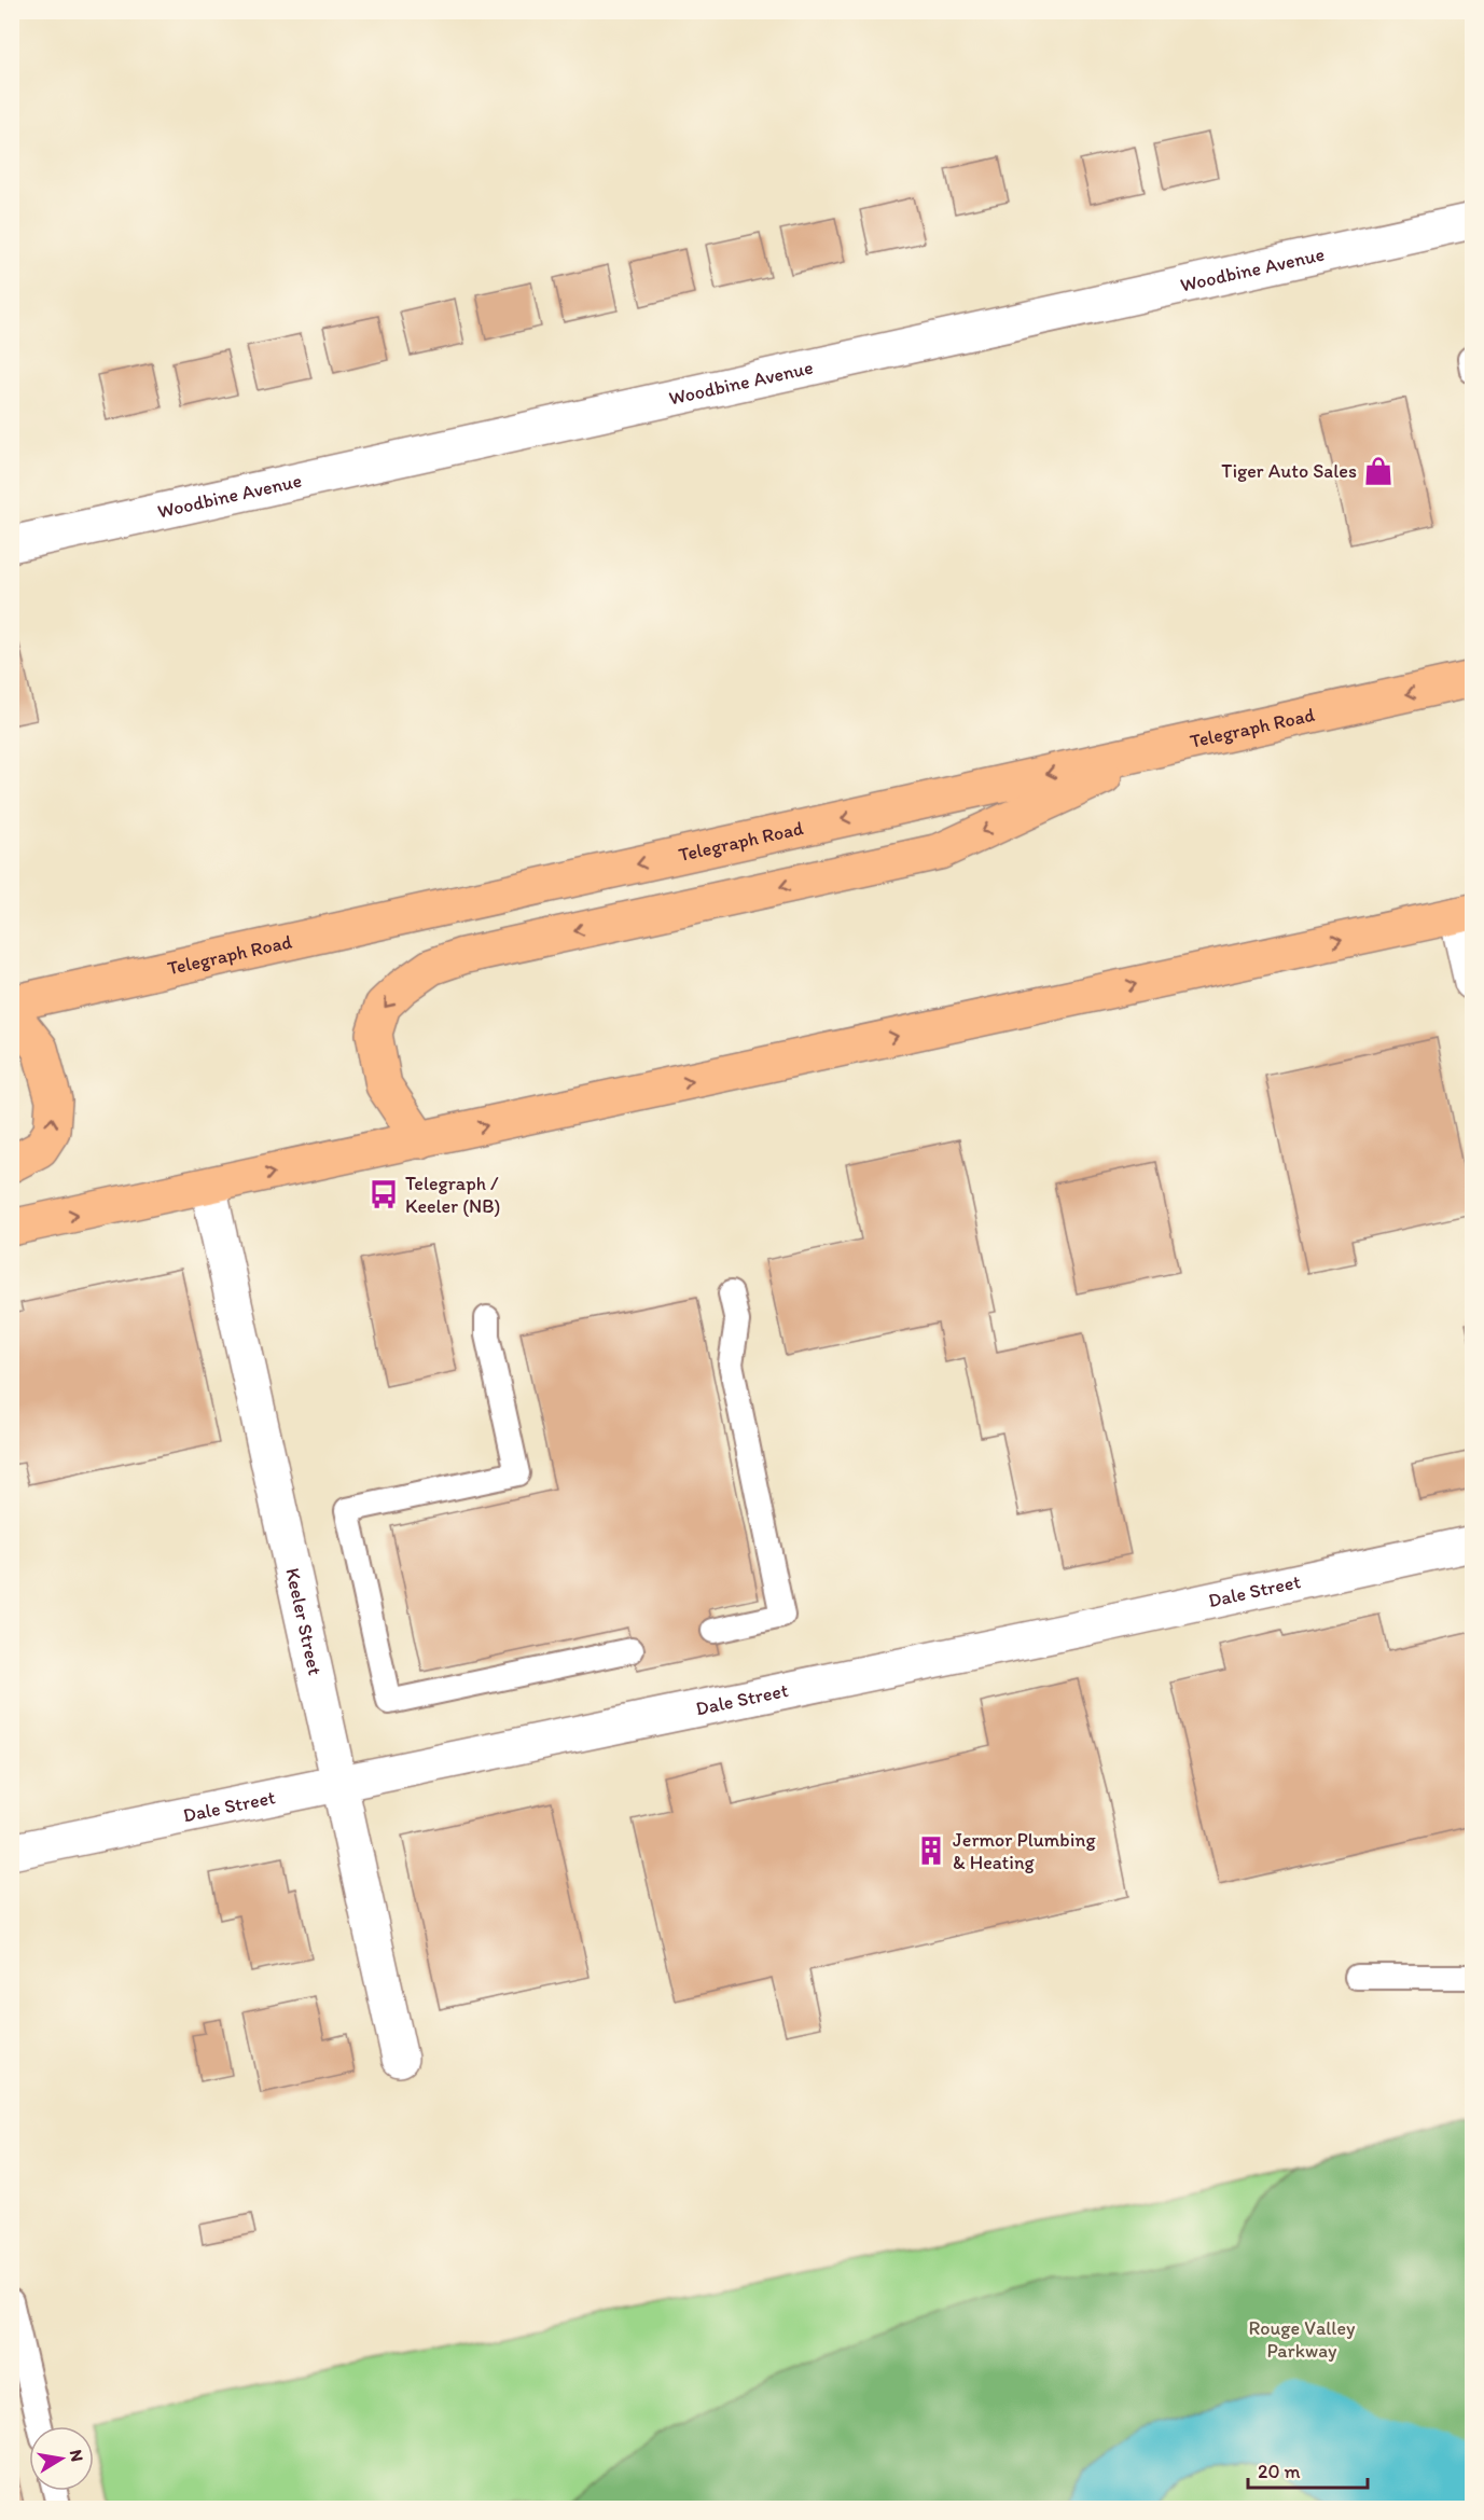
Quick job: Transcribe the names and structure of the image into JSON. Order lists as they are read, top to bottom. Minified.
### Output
{"streets":{"main road":["Telegraph Road"],"street":["Woodbine Avenue","Dale Street","Keeler Street"]},"crossings":[["Dale Street","Keeler Street"]],"parks":["Rouge Valley Parkway"],"places":{"shop":["Tiger Auto Sales"],"bus stop":["Telegraph / Keeler (NB)"],"building":["Jermor Plumbing & Heating"]},"scale_bar":"20 m","north":"right"}
